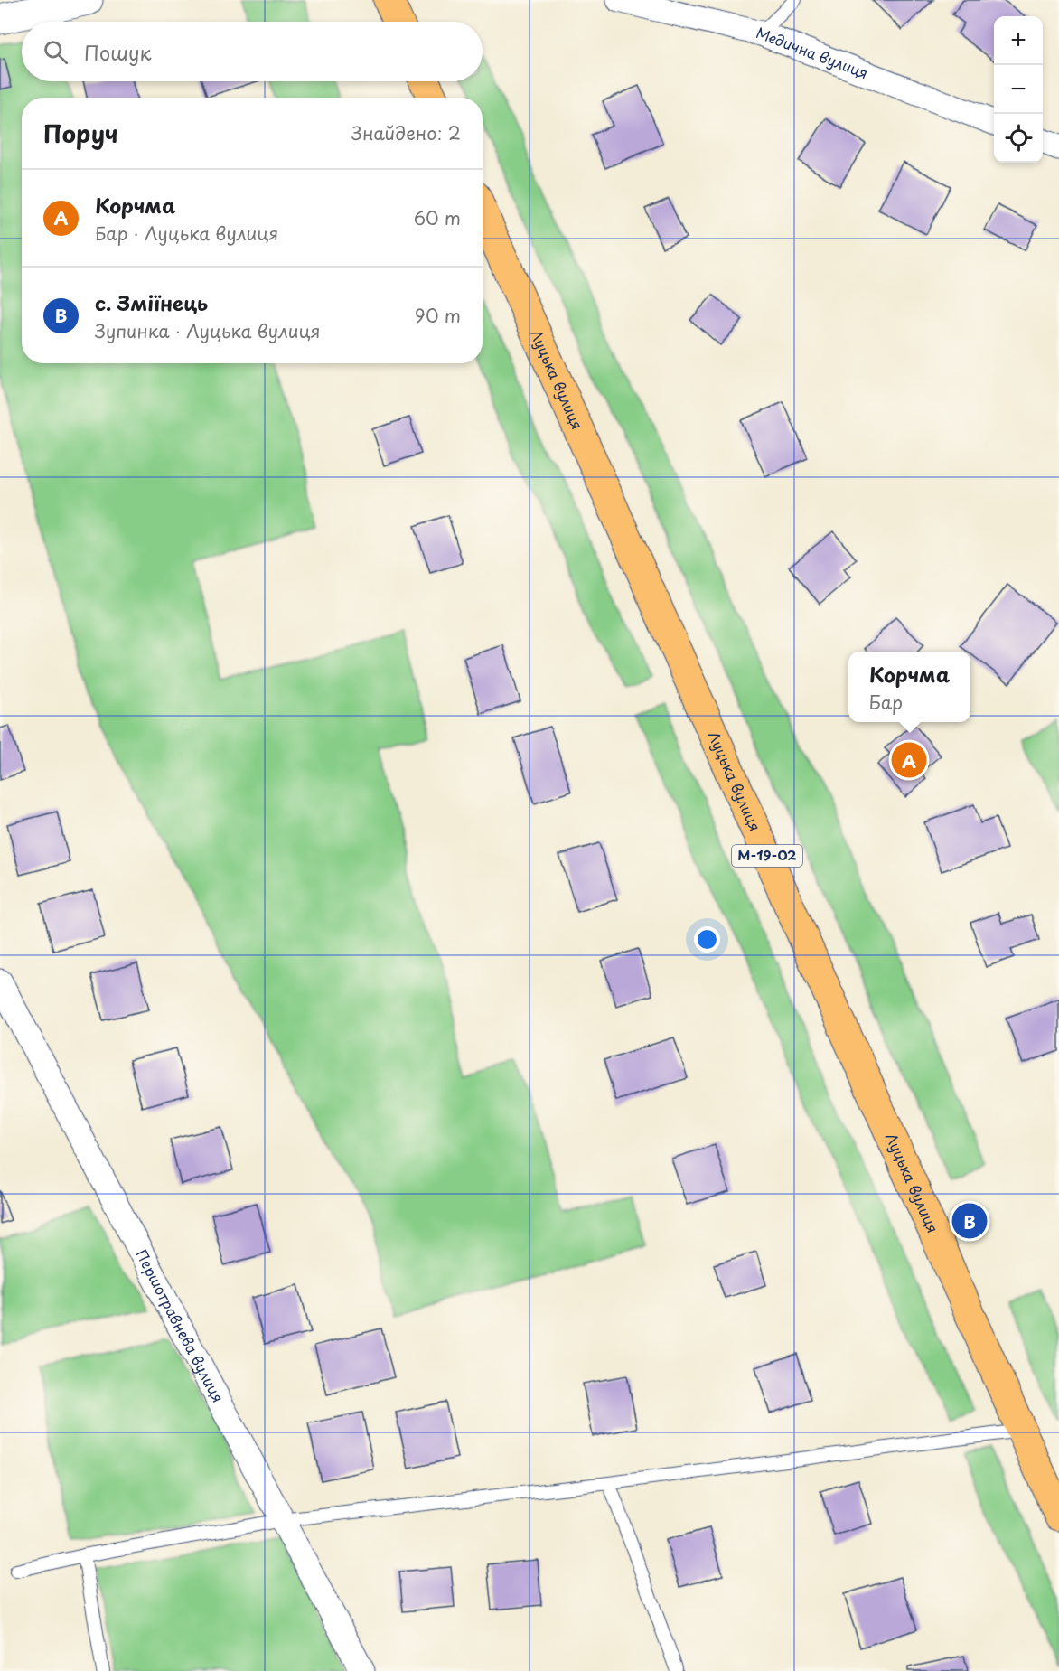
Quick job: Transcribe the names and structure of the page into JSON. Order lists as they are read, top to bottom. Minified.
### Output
{"streets":{"main road":["Луцька вулиця","М-19-02"],"street":["Медична вулиця","Першотравнева вулиця"]},"page":{"map_buttons":["+","−"],"search":"Пошук","heading":["Поруч","Знайдено: 2"],"list":[{"mark":"A","name":"Корчма","note":"Бар · Луцька вулиця","value":"60 m"},{"mark":"B","name":"с. Зміїнець","note":"Зупинка · Луцька вулиця","value":"90 m"}],"popup":["Корчма","Бар"],"pins":["A","B"]}}
